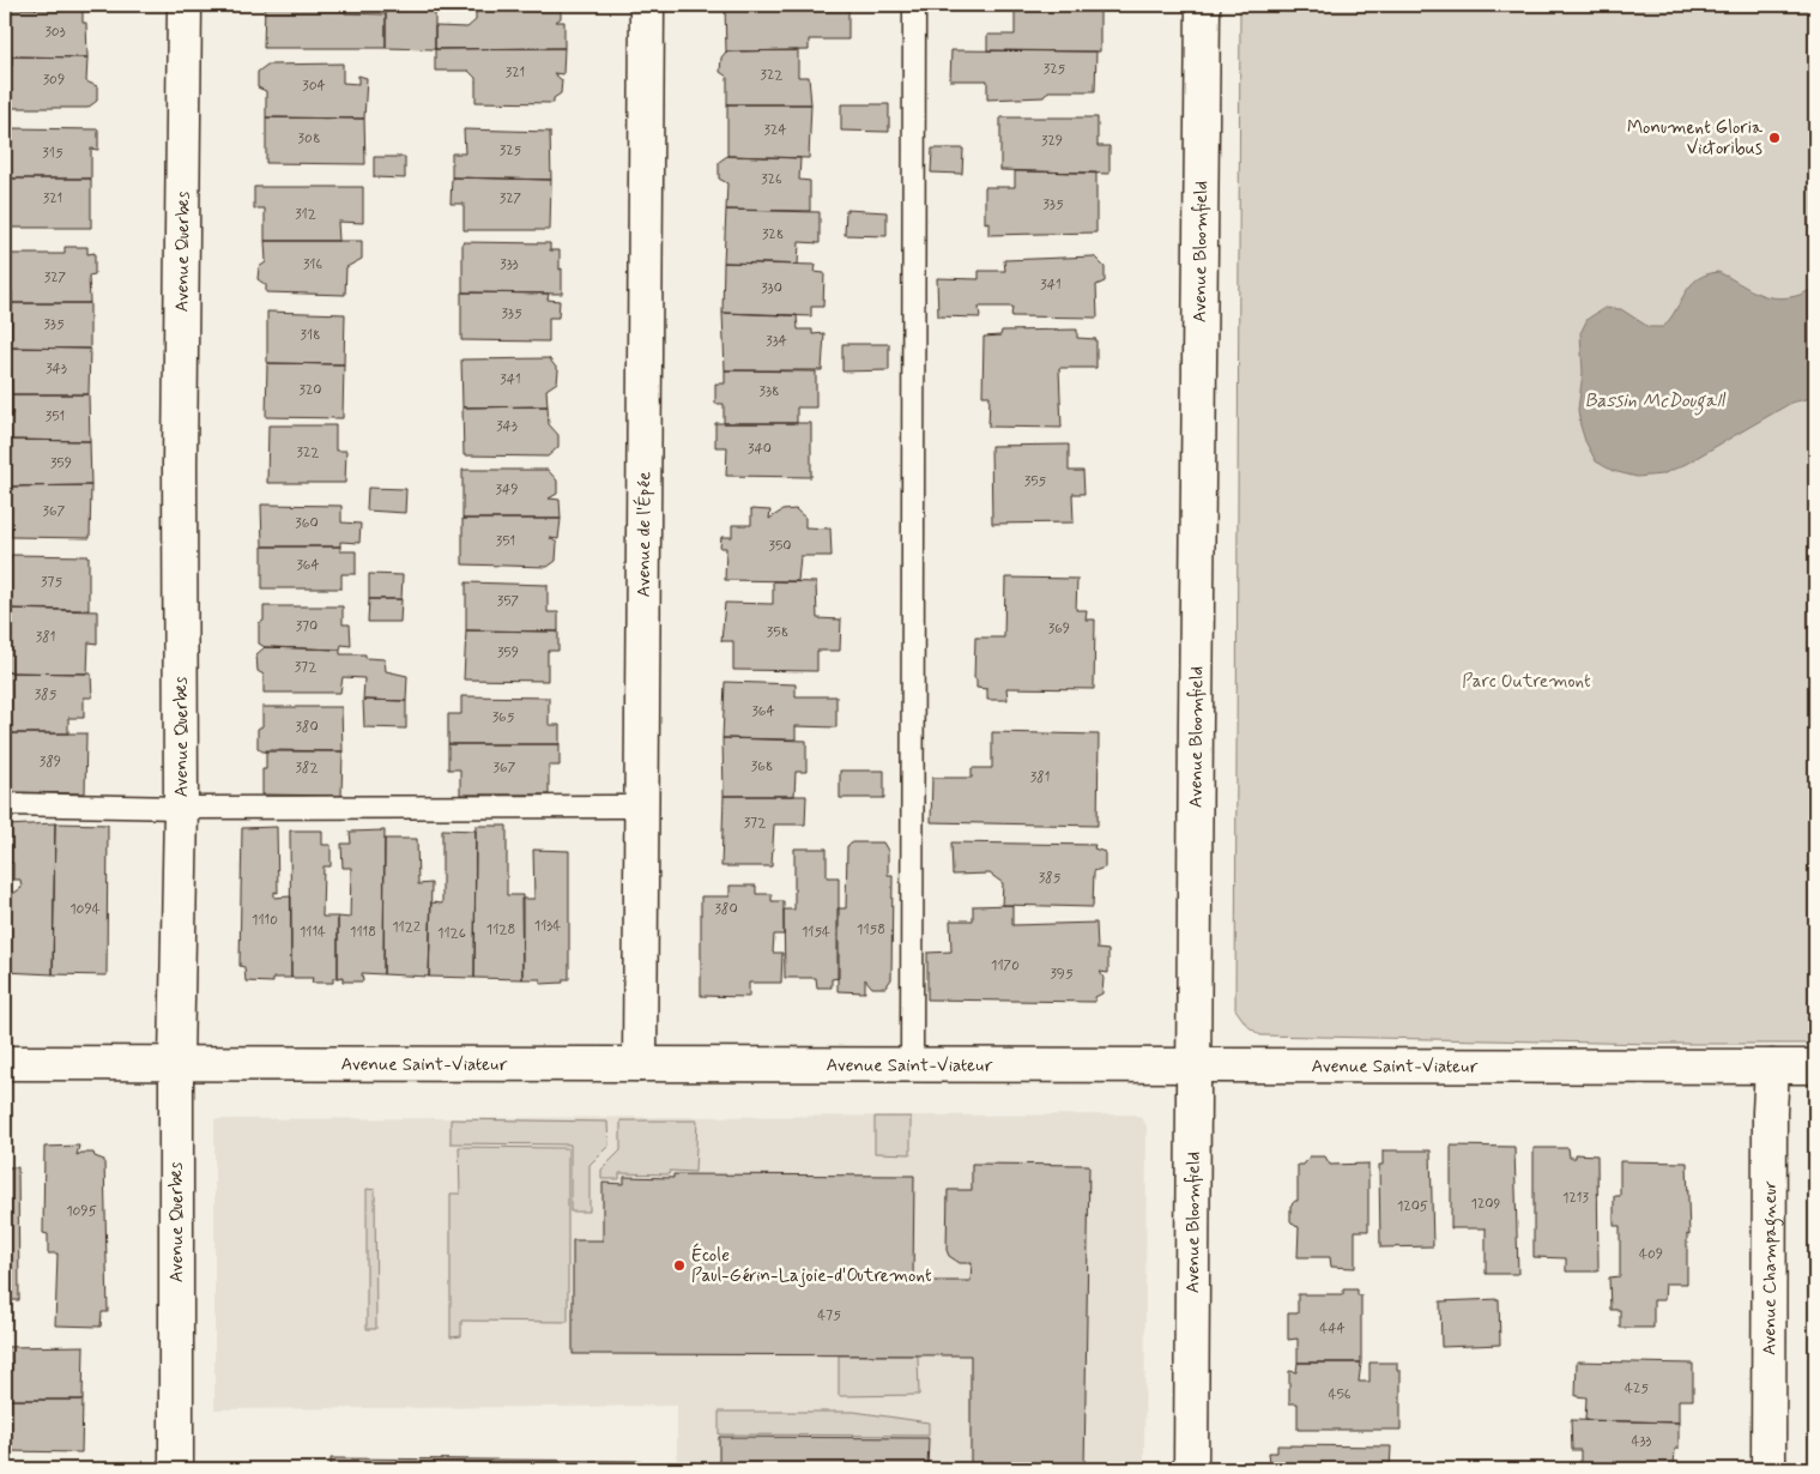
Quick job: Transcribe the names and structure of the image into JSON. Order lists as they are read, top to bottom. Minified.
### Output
{"streets":{"street":["Avenue Querbes","Avenue Bloomfield","Avenue de l'Épée","Avenue Saint-Viateur","Avenue Champagneur"]},"crossings":[["Avenue Querbes","Avenue Saint-Viateur"],["Avenue Bloomfield","Avenue Saint-Viateur"],["Avenue de l'Épée","Avenue Saint-Viateur"],["Avenue Saint-Viateur","Avenue Champagneur"]],"water":["Bassin McDougall"],"parks":["Parc Outremont"],"places":["Monument Gloria Victoribus","École Paul-Gérin-Lajoie-d'Outremont"],"house_numbers":["303","325","321","322","309","304","324","308","329","325","315","326","321","327","335","312","328","316","333","327","341","330","335","335","318","334","343","341","320","338","351","343","340","322","359","355","349","367","360","351","350","364","375","357","370","369","358","381","359","372","385","364","365","380","389","368","382","367","381","372","385","1094","380","1110","1134","1122","1128","1158","1114","1118","1154","1126","1170","395","1213","1209","1205","1095","409","475","444","425","456","433"]}
